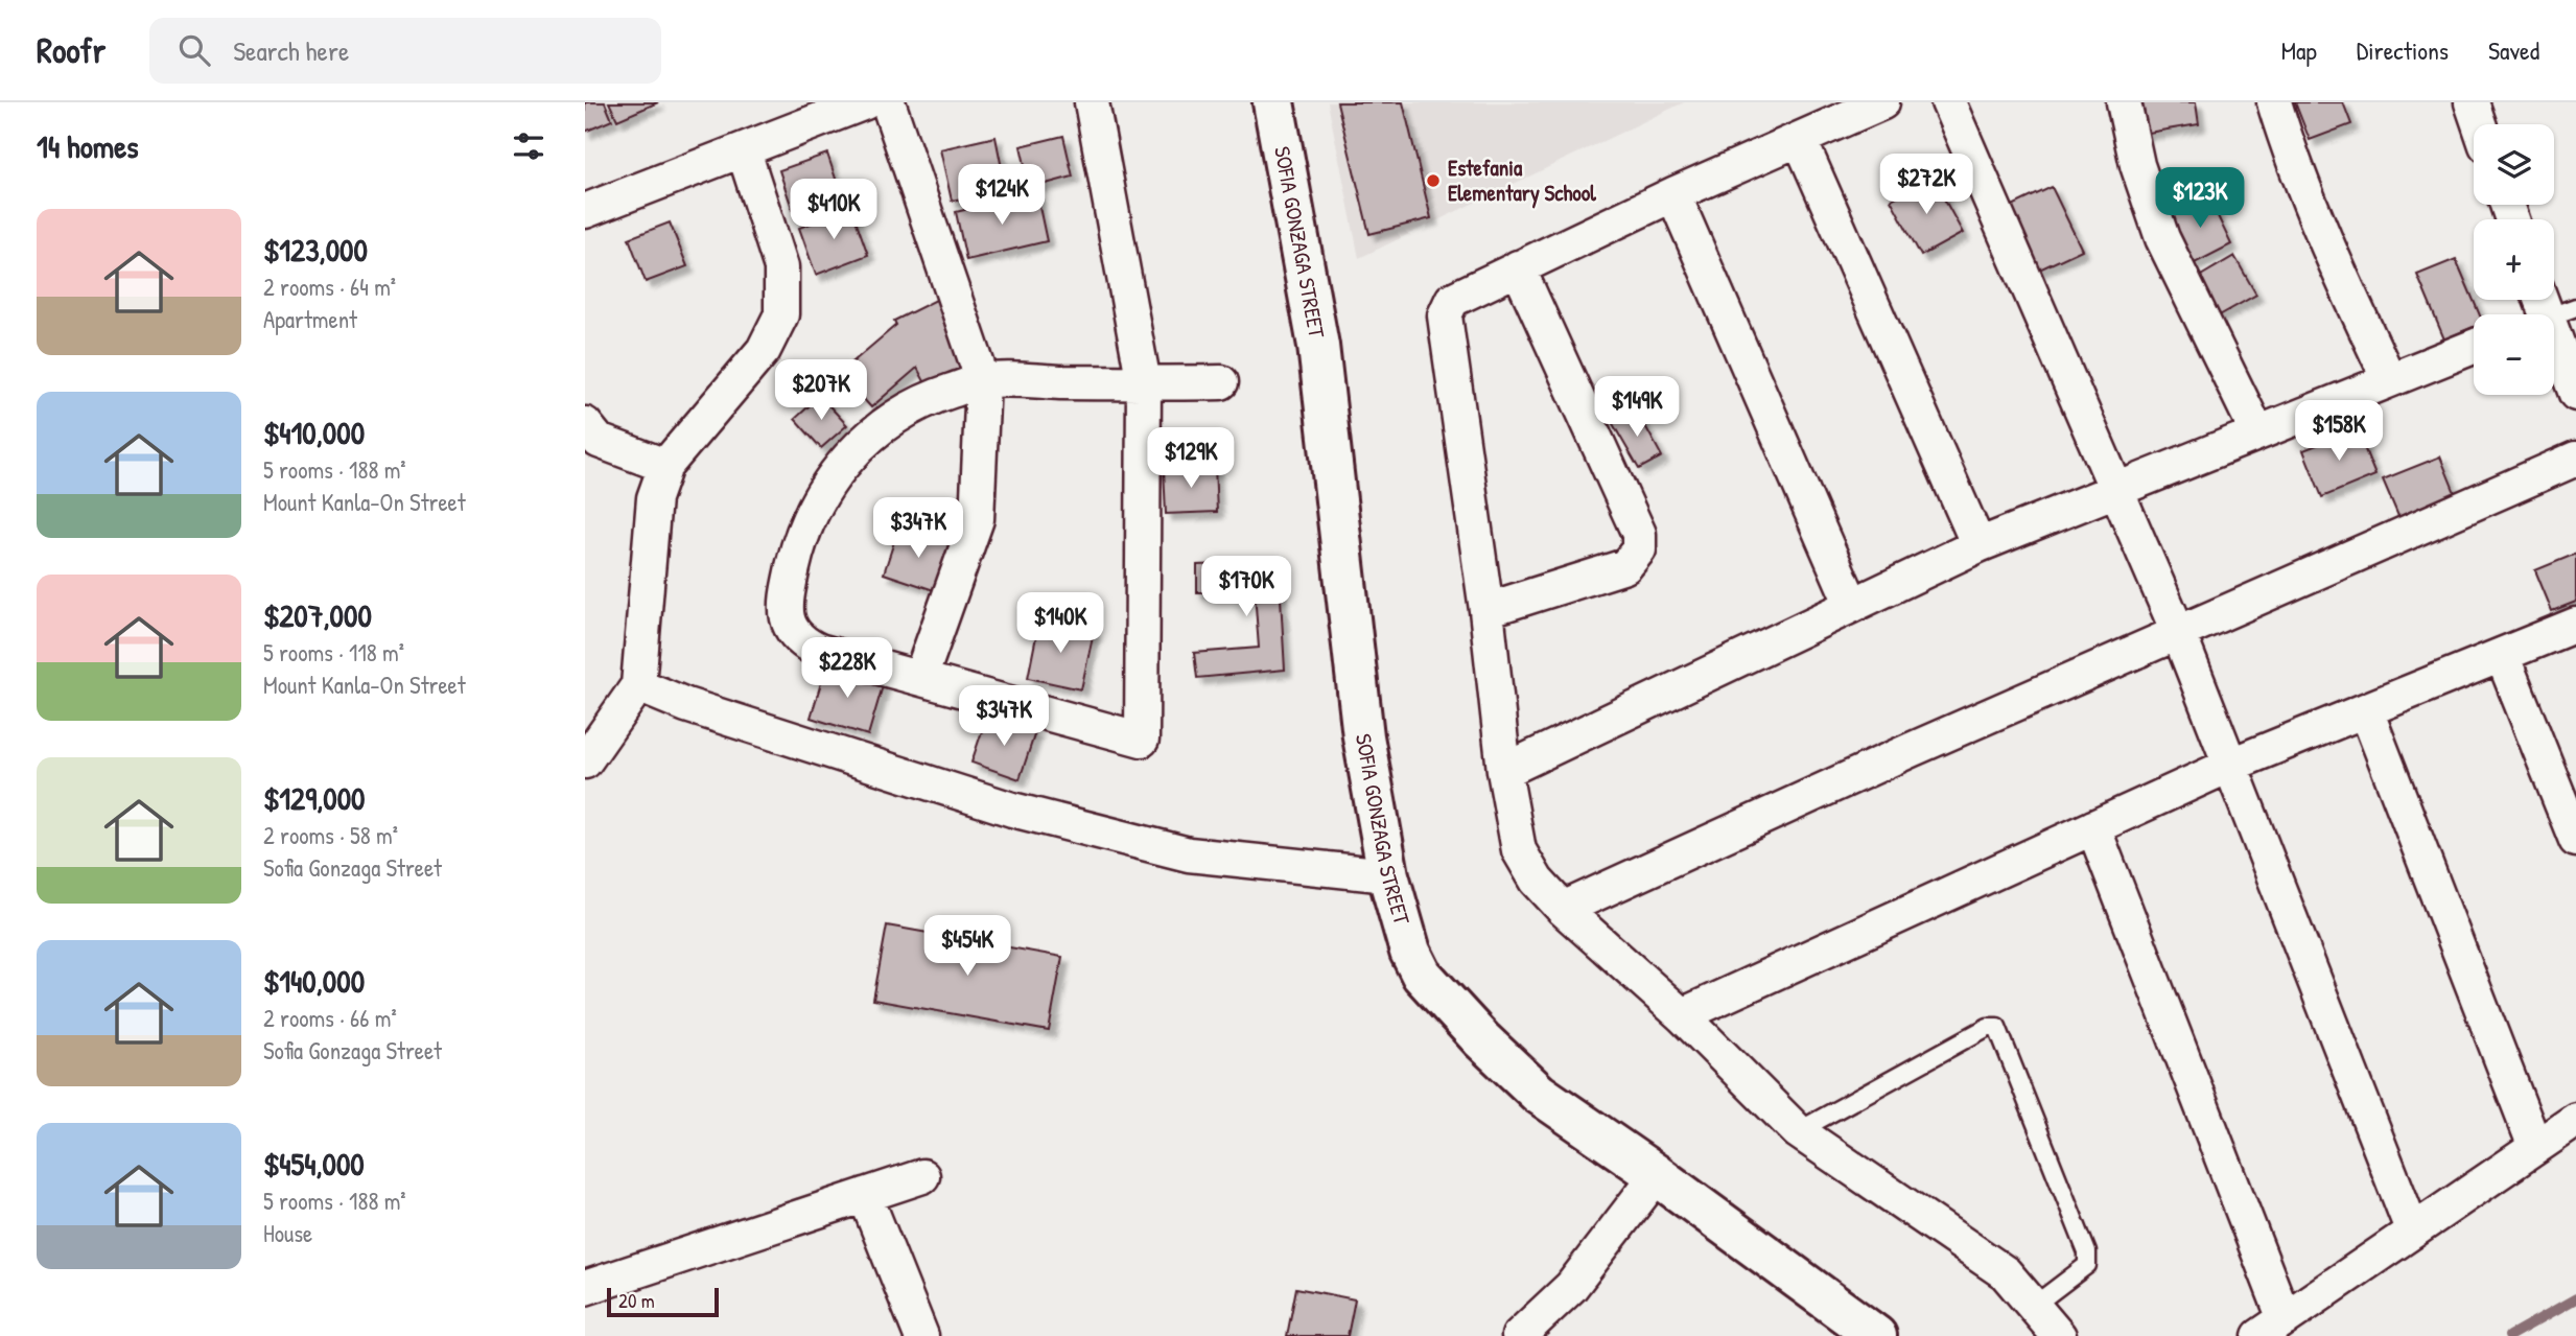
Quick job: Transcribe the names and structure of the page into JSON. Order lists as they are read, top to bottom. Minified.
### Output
{"streets":{"street":["SOFIA GONZAGA STREET"]},"places":["Estefania Elementary School"],"scale_bar":"20 m","page":{"header":"Roofr","search":"Search here","nav":["Map","Directions","Saved"],"heading":"14 homes","map_buttons":["+","−"],"price":["$272K","$124K","$123K","$410K","$207K","$149K","$158K","$129K","$347K","$170K","$140K","$228K","$347K","$454K"],"list":[{"name":"$123,000","note":"2 rooms · 64 m² · Apartment"},{"name":"$410,000","note":"5 rooms · 188 m² · Mount Kanla-On Street"},{"name":"$207,000","note":"5 rooms · 118 m² · Mount Kanla-On Street"},{"name":"$129,000","note":"2 rooms · 58 m² · Sofia Gonzaga Street"},{"name":"$140,000","note":"2 rooms · 66 m² · Sofia Gonzaga Street"},{"name":"$454,000","note":"5 rooms · 188 m² · House"}],"scale":"20 m"}}
